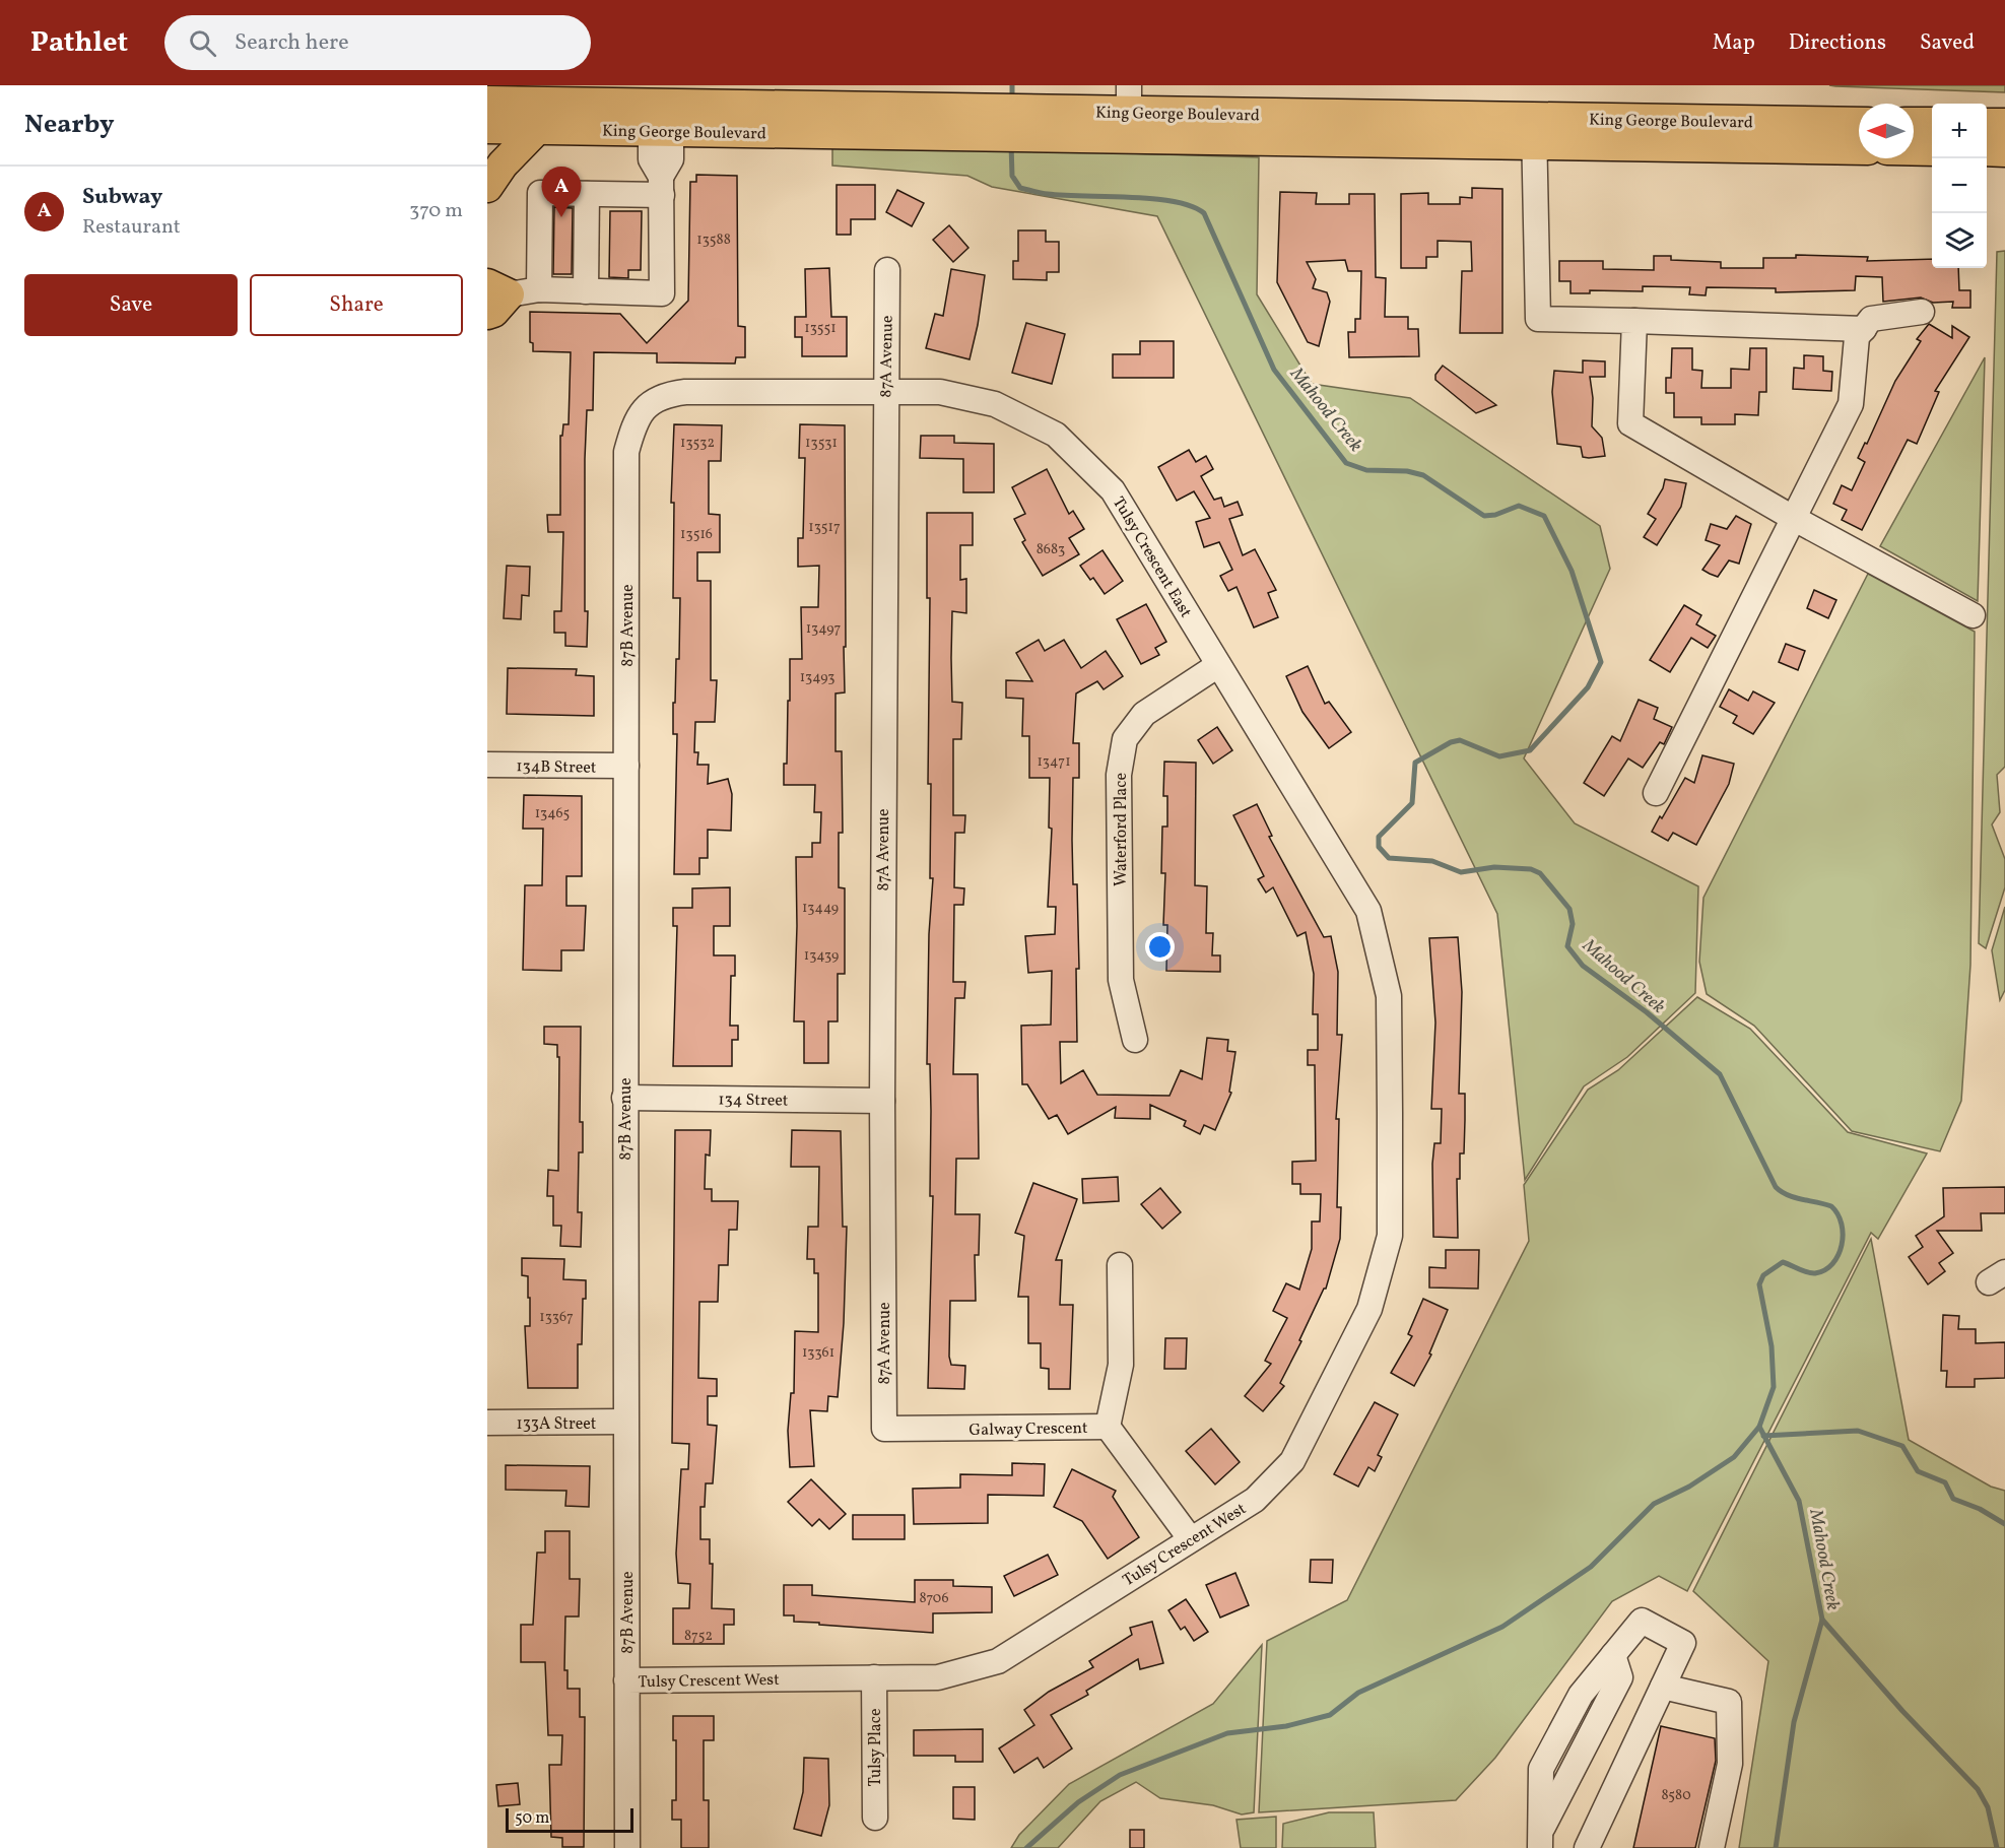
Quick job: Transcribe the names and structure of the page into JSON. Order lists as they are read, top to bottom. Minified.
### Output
{"streets":{"main road":["King George Boulevard"],"street":["87A Avenue","Tulsy Crescent East","87B Avenue","134B Street","Waterford Place","134 Street","133A Street","Galway Crescent","Tulsy Crescent West","Tulsy Place"]},"crossings":[["87A Avenue","Tulsy Crescent East"],["87A Avenue","134 Street"],["87A Avenue","Galway Crescent"],["Tulsy Crescent East","87B Avenue"],["Tulsy Crescent East","Waterford Place"],["Tulsy Crescent East","Tulsy Crescent West"],["87B Avenue","134B Street"],["87B Avenue","134 Street"],["87B Avenue","133A Street"],["87B Avenue","Tulsy Crescent West"],["Galway Crescent","Tulsy Crescent West"],["Tulsy Crescent West","Tulsy Place"]],"water":["Mahood Creek"],"house_numbers":["13588","13551","13532","13531","13517","13516","8683","13497","13493","13471","13465","13449","13439","13367","13361","8706","8752","8580"],"scale_bar":"50 m","north":"left","page":{"header":"Pathlet","search":"Search here","nav":["Map","Directions","Saved"],"heading":"Nearby","map_buttons":["+","−"],"list":[{"mark":"A","name":"Subway","note":"Restaurant","value":"370 m"}],"pins":"A","buttons":["Save","Share"],"scale":"50 m"}}
